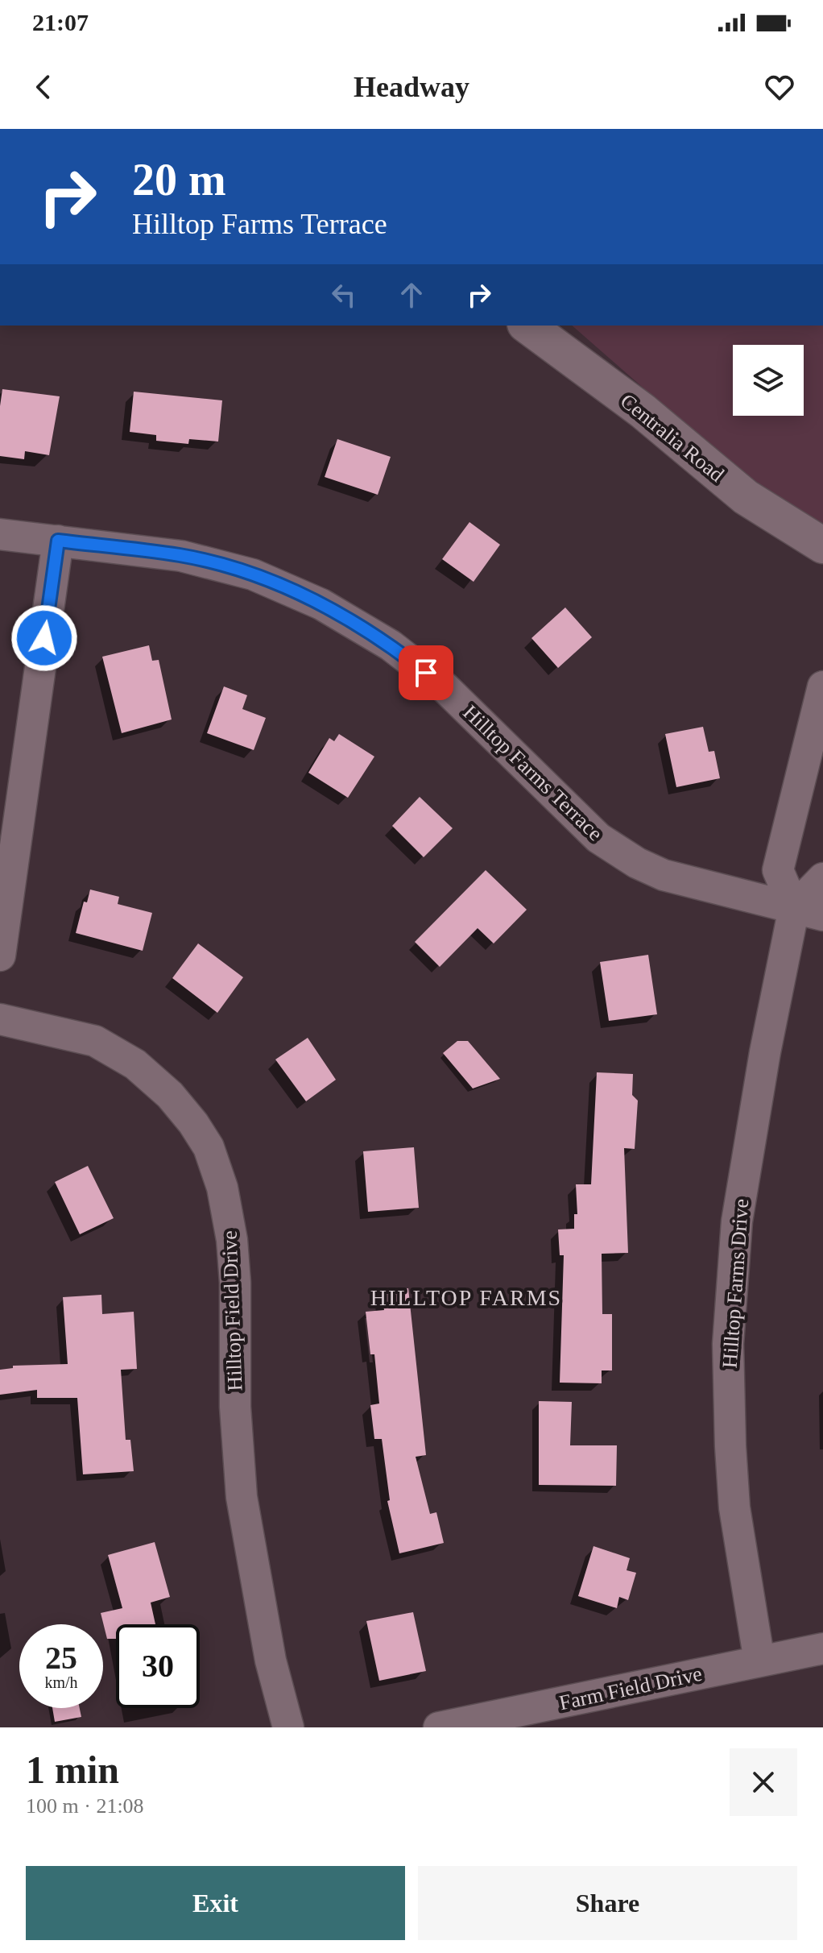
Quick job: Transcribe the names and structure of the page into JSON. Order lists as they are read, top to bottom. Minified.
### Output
{"streets":{"street":["Centralia Road","Hilltop Farms Terrace","Hilltop Farms Drive","Hilltop Field Drive","Farm Field Drive"]},"crossings":[["Hilltop Farms Terrace","Hilltop Farms Drive"],["Hilltop Farms Drive","Farm Field Drive"]],"districts":["HILLTOP FARMS"],"page":{"status":"21:07","header":"Headway","turn":["20 m","Hilltop Farms Terrace"],"speed":"25 km/h","limit":"30","heading":["1 min","100 m · 21:08"],"buttons":["Exit","Share"]}}
